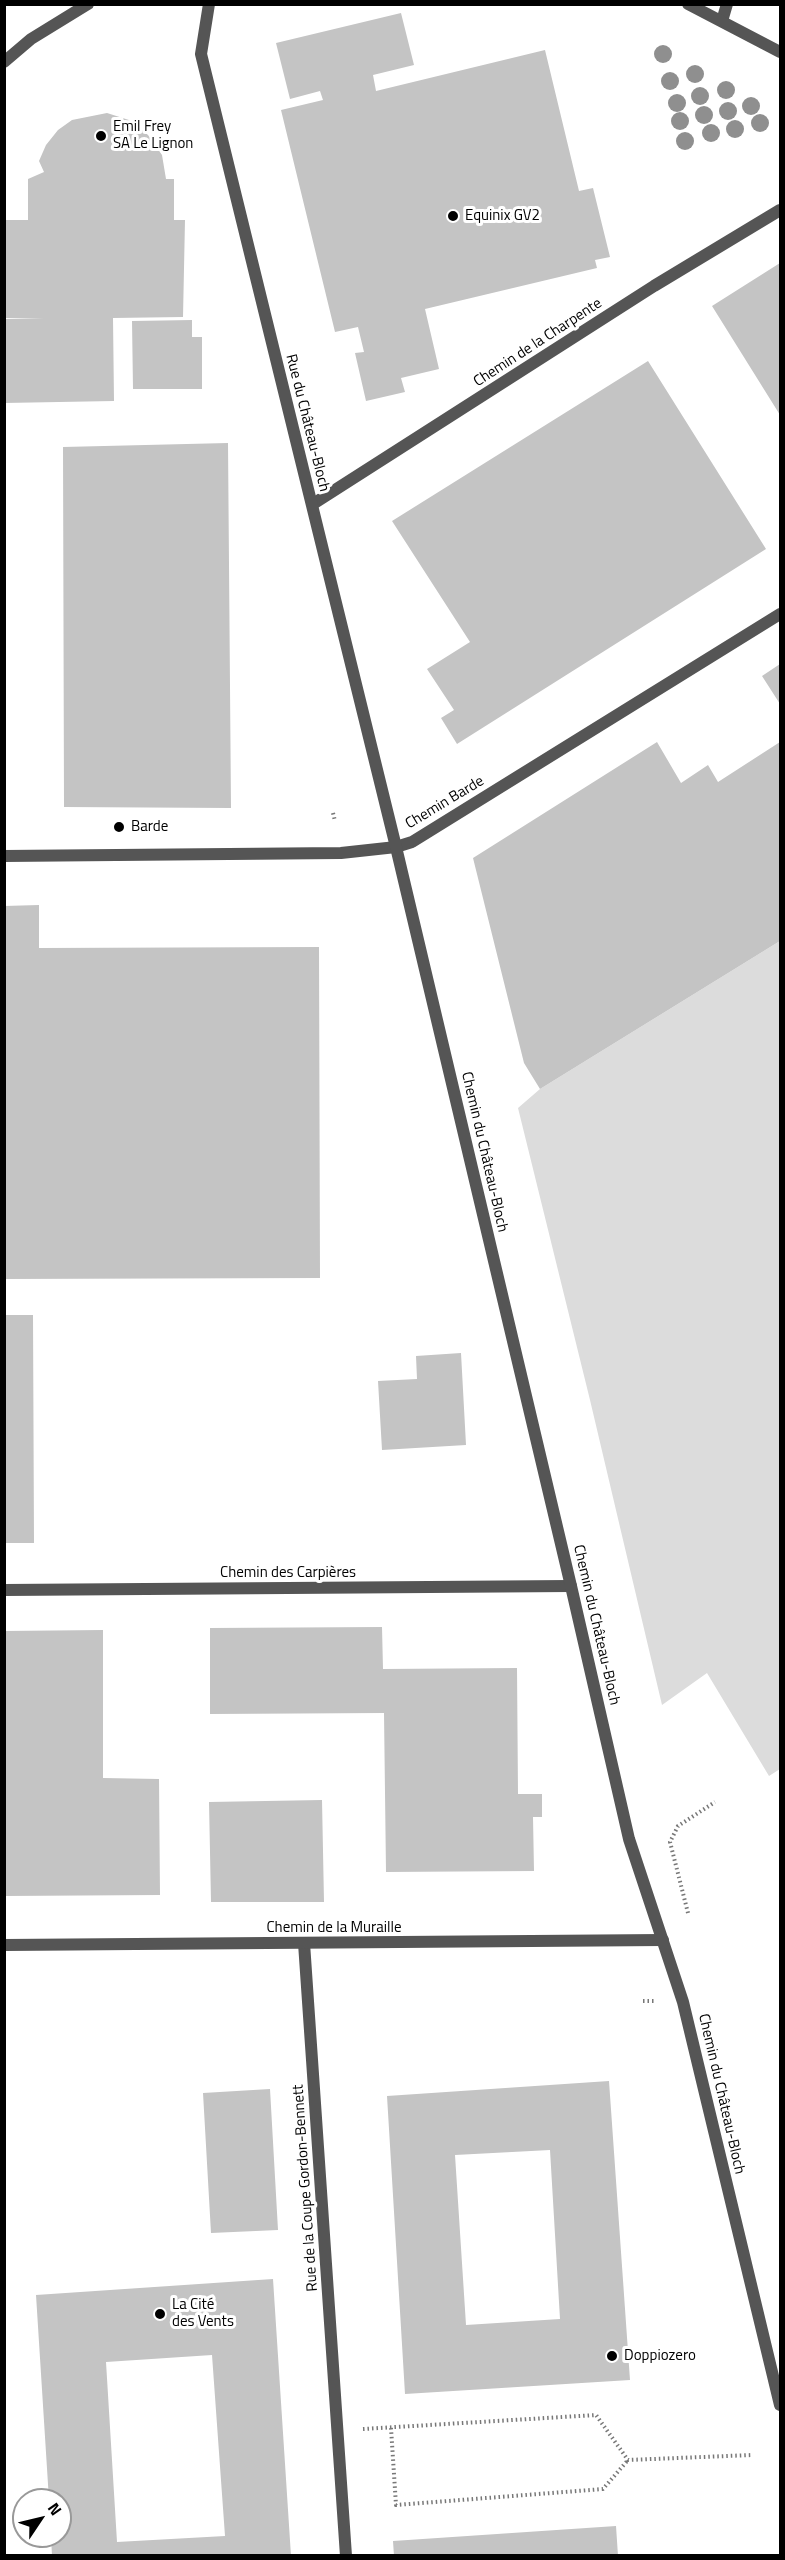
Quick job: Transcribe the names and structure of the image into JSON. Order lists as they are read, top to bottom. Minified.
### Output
{"streets":{"street":["Chemin de la Charpente","Rue du Château-Bloch","Chemin Barde","Chemin du Château-Bloch","Chemin des Carpières","Chemin de la Muraille","Rue de la Coupe Gordon-Bennett"]},"crossings":[["Chemin de la Charpente","Rue du Château-Bloch"],["Rue du Château-Bloch","Chemin Barde"],["Rue du Château-Bloch","Chemin du Château-Bloch"],["Chemin Barde","Chemin du Château-Bloch"],["Chemin du Château-Bloch","Chemin des Carpières"],["Chemin du Château-Bloch","Chemin de la Muraille"],["Chemin de la Muraille","Rue de la Coupe Gordon-Bennett"]],"places":["Emil Frey SA Le Lignon","Equinix GV2","Barde","La Cité des Vents","Doppiozero"],"north":"top right"}
